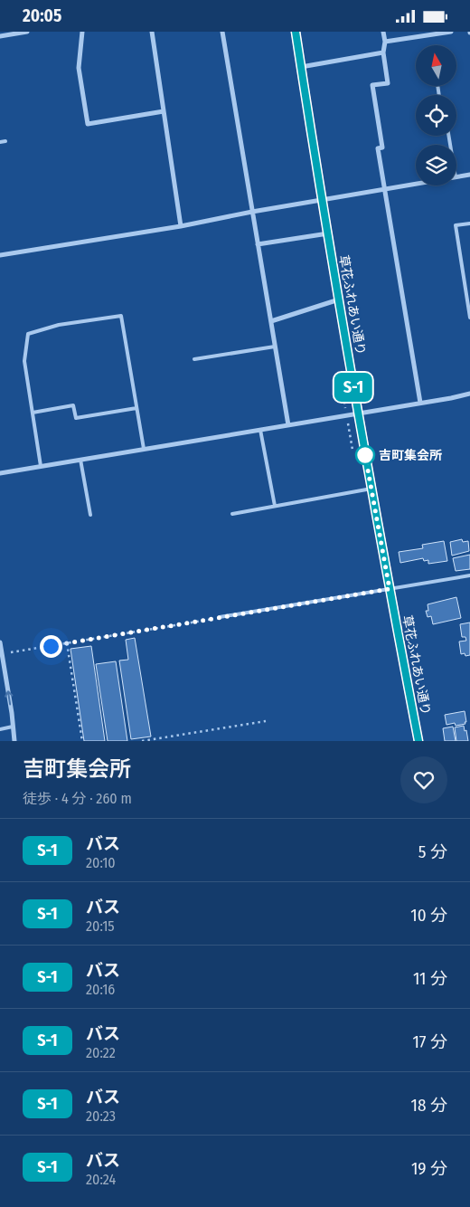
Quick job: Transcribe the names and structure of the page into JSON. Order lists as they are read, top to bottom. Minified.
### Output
{"streets":{"street":["草花ふれあい通り"]},"places":["吉町集会所"],"lines":["bus line S-1"],"north":"top","page":{"status":"20:05","on_map":"S-1","heading":["吉町集会所","徒歩 · 4 分 · 260 m"],"list":[{"mark":"S-1","name":"バス","note":"20:10","value":"5 分"},{"mark":"S-1","name":"バス","note":"20:15","value":"10 分"},{"mark":"S-1","name":"バス","note":"20:16","value":"11 分"},{"mark":"S-1","name":"バス","note":"20:22","value":"17 分"},{"mark":"S-1","name":"バス","note":"20:23","value":"18 分"},{"mark":"S-1","name":"バス","note":"20:24","value":"19 分"}]}}
